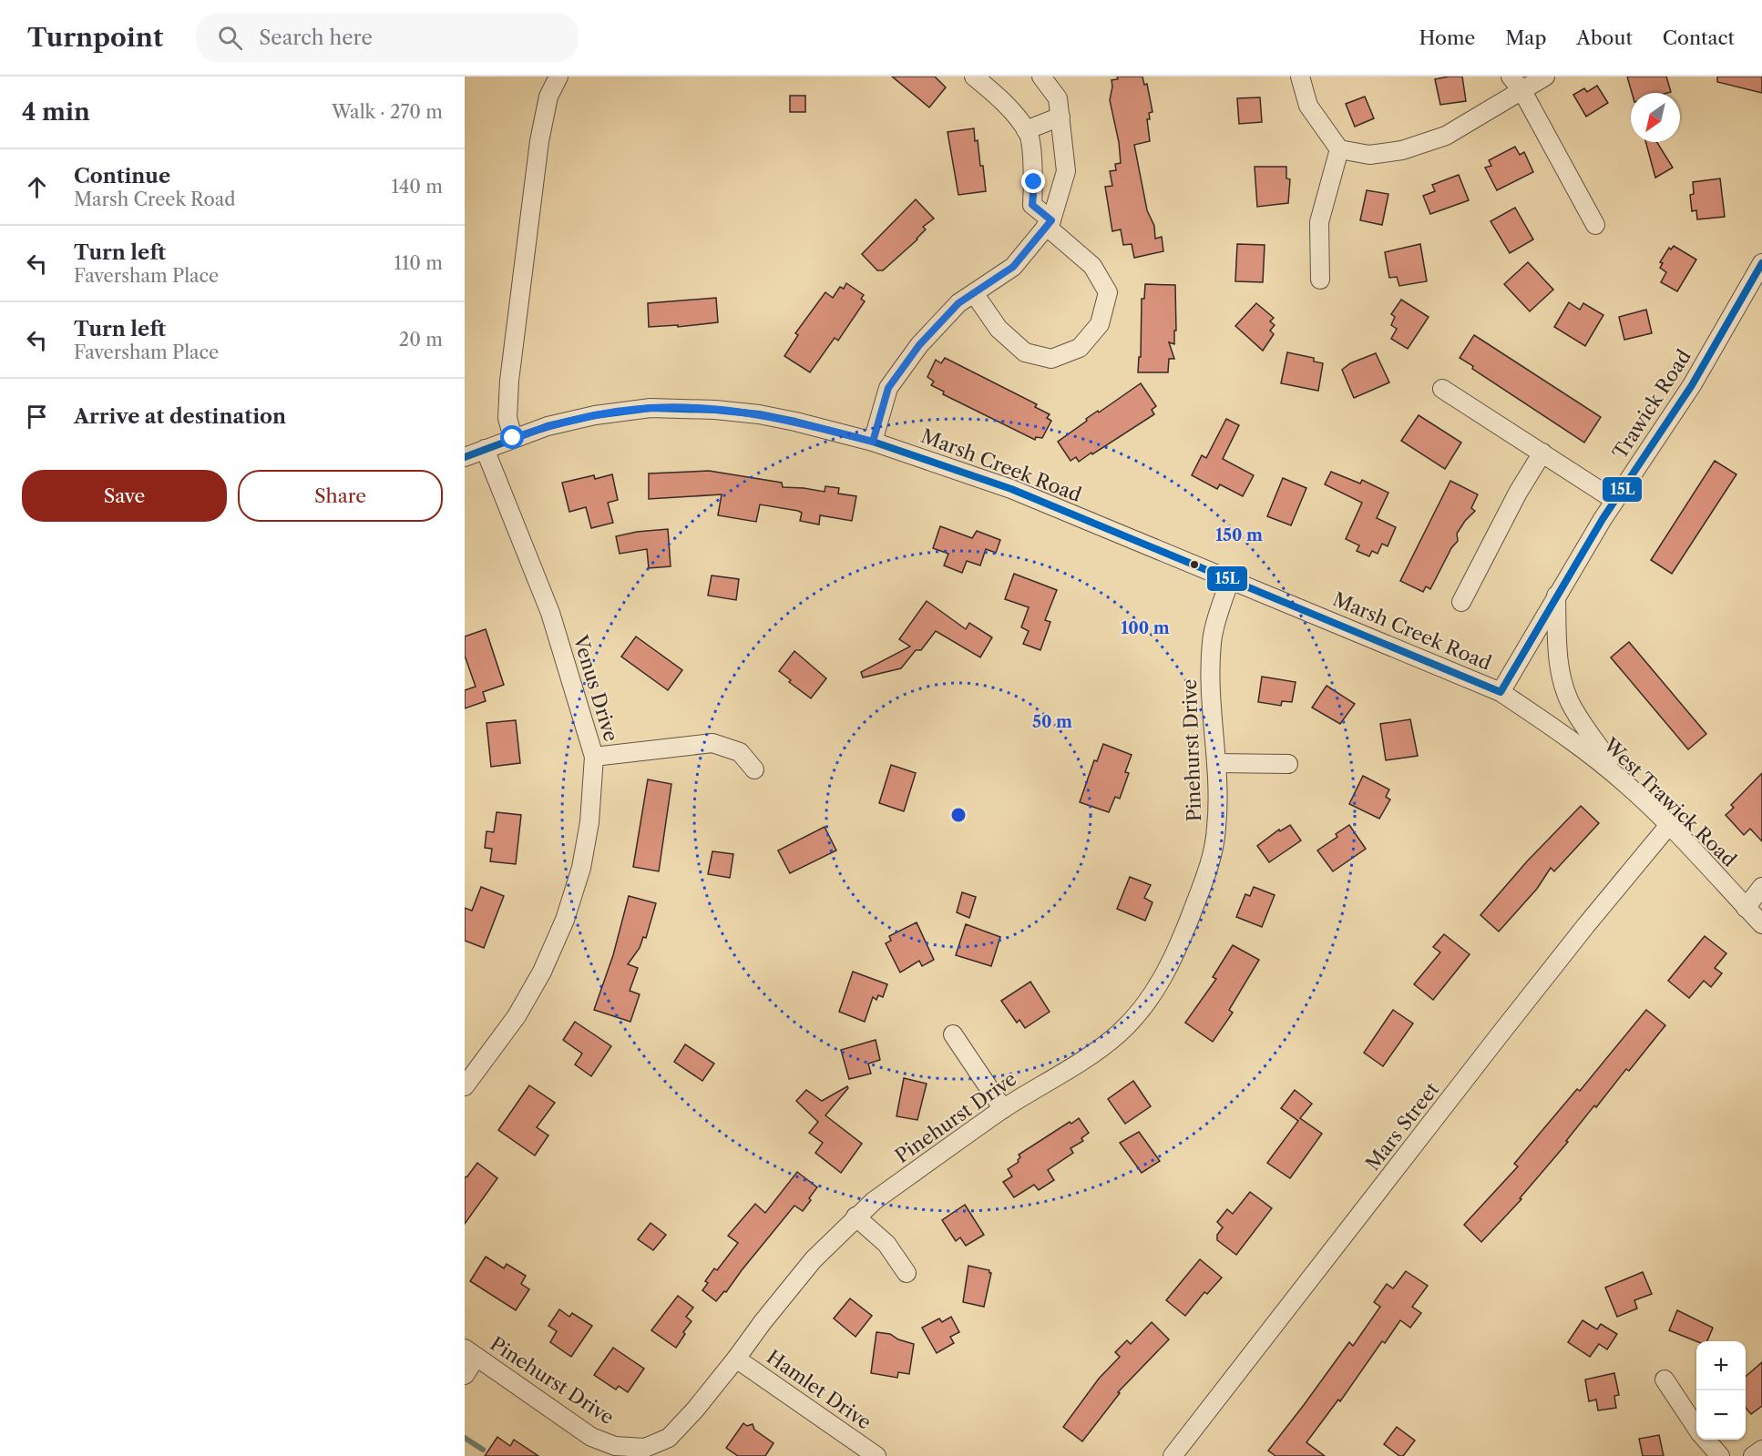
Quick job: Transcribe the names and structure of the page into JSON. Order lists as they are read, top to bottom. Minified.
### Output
{"streets":{"street":["Trawick Road","Marsh Creek Road","Venus Drive","Pinehurst Drive","West Trawick Road","Mars Street","Hamlet Drive"]},"crossings":[["Trawick Road","Marsh Creek Road"],["Trawick Road","West Trawick Road"],["Marsh Creek Road","Venus Drive"],["Marsh Creek Road","Pinehurst Drive"],["Marsh Creek Road","West Trawick Road"],["Pinehurst Drive","Hamlet Drive"],["West Trawick Road","Mars Street"]],"lines":["transit line 15L"],"north":"bottom left","page":{"header":"Turnpoint","search":"Search here","nav":["Home","Map","About","Contact"],"heading":["4 min","Walk · 270 m"],"list":[["Continue","Marsh Creek Road","140 m"],["Turn left","Faversham Place","110 m"],["Turn left","Faversham Place","20 m"],"Arrive at destination"],"buttons":["Save","Share"],"map_buttons":["+","−"]},"rings":["150 m","100 m","50 m"]}
